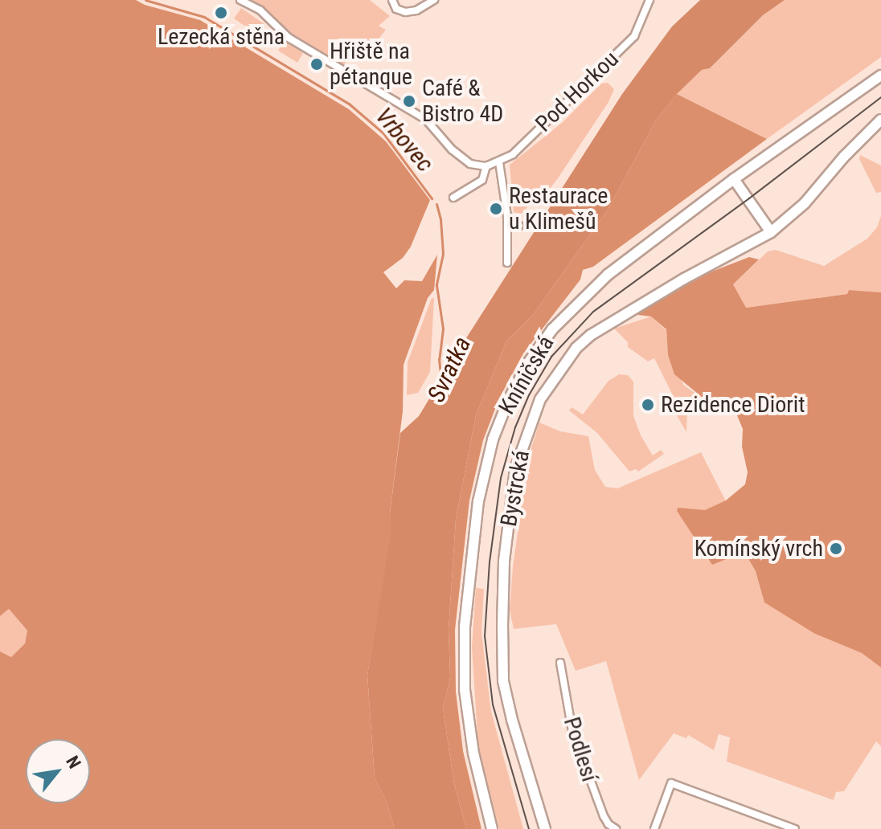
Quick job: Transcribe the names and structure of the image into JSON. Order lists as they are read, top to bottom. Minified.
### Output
{"streets":{"street":["Pod Horkou","Kníničská","Bystrcká","Podlesí"]},"water":["Vrbovec","Svratka"],"places":["Lezecká stěna","Hřiště na pétanque","Café & Bistro 4D","Restaurace u Klimešů","Rezidence Diorit","Komínský vrch"],"north":"top right"}
